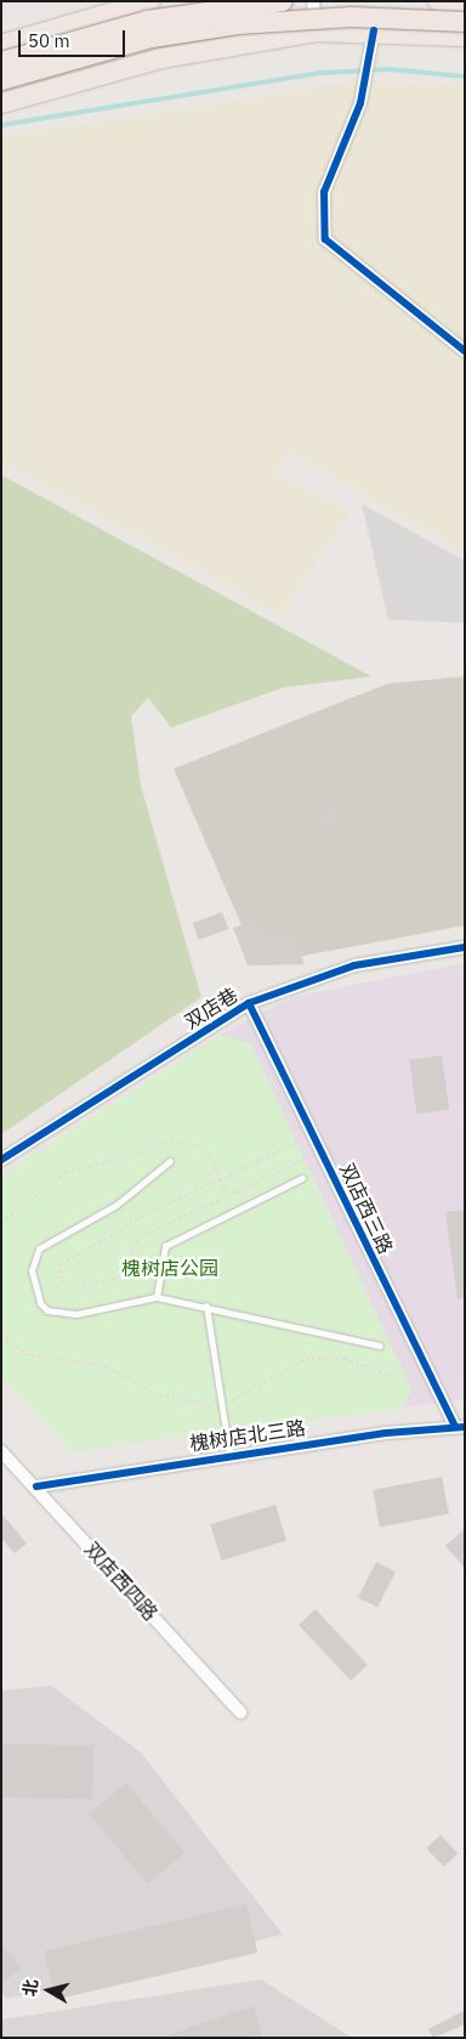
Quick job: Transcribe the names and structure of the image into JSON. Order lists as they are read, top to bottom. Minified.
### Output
{"streets":{"street":["双店巷","双店西三路","槐树店北三路","双店西四路"]},"crossings":[["双店巷","双店西三路"],["双店西三路","槐树店北三路"],["槐树店北三路","双店西四路"]],"parks":["槐树店公园"],"scale_bar":"50 m","north":"left"}
